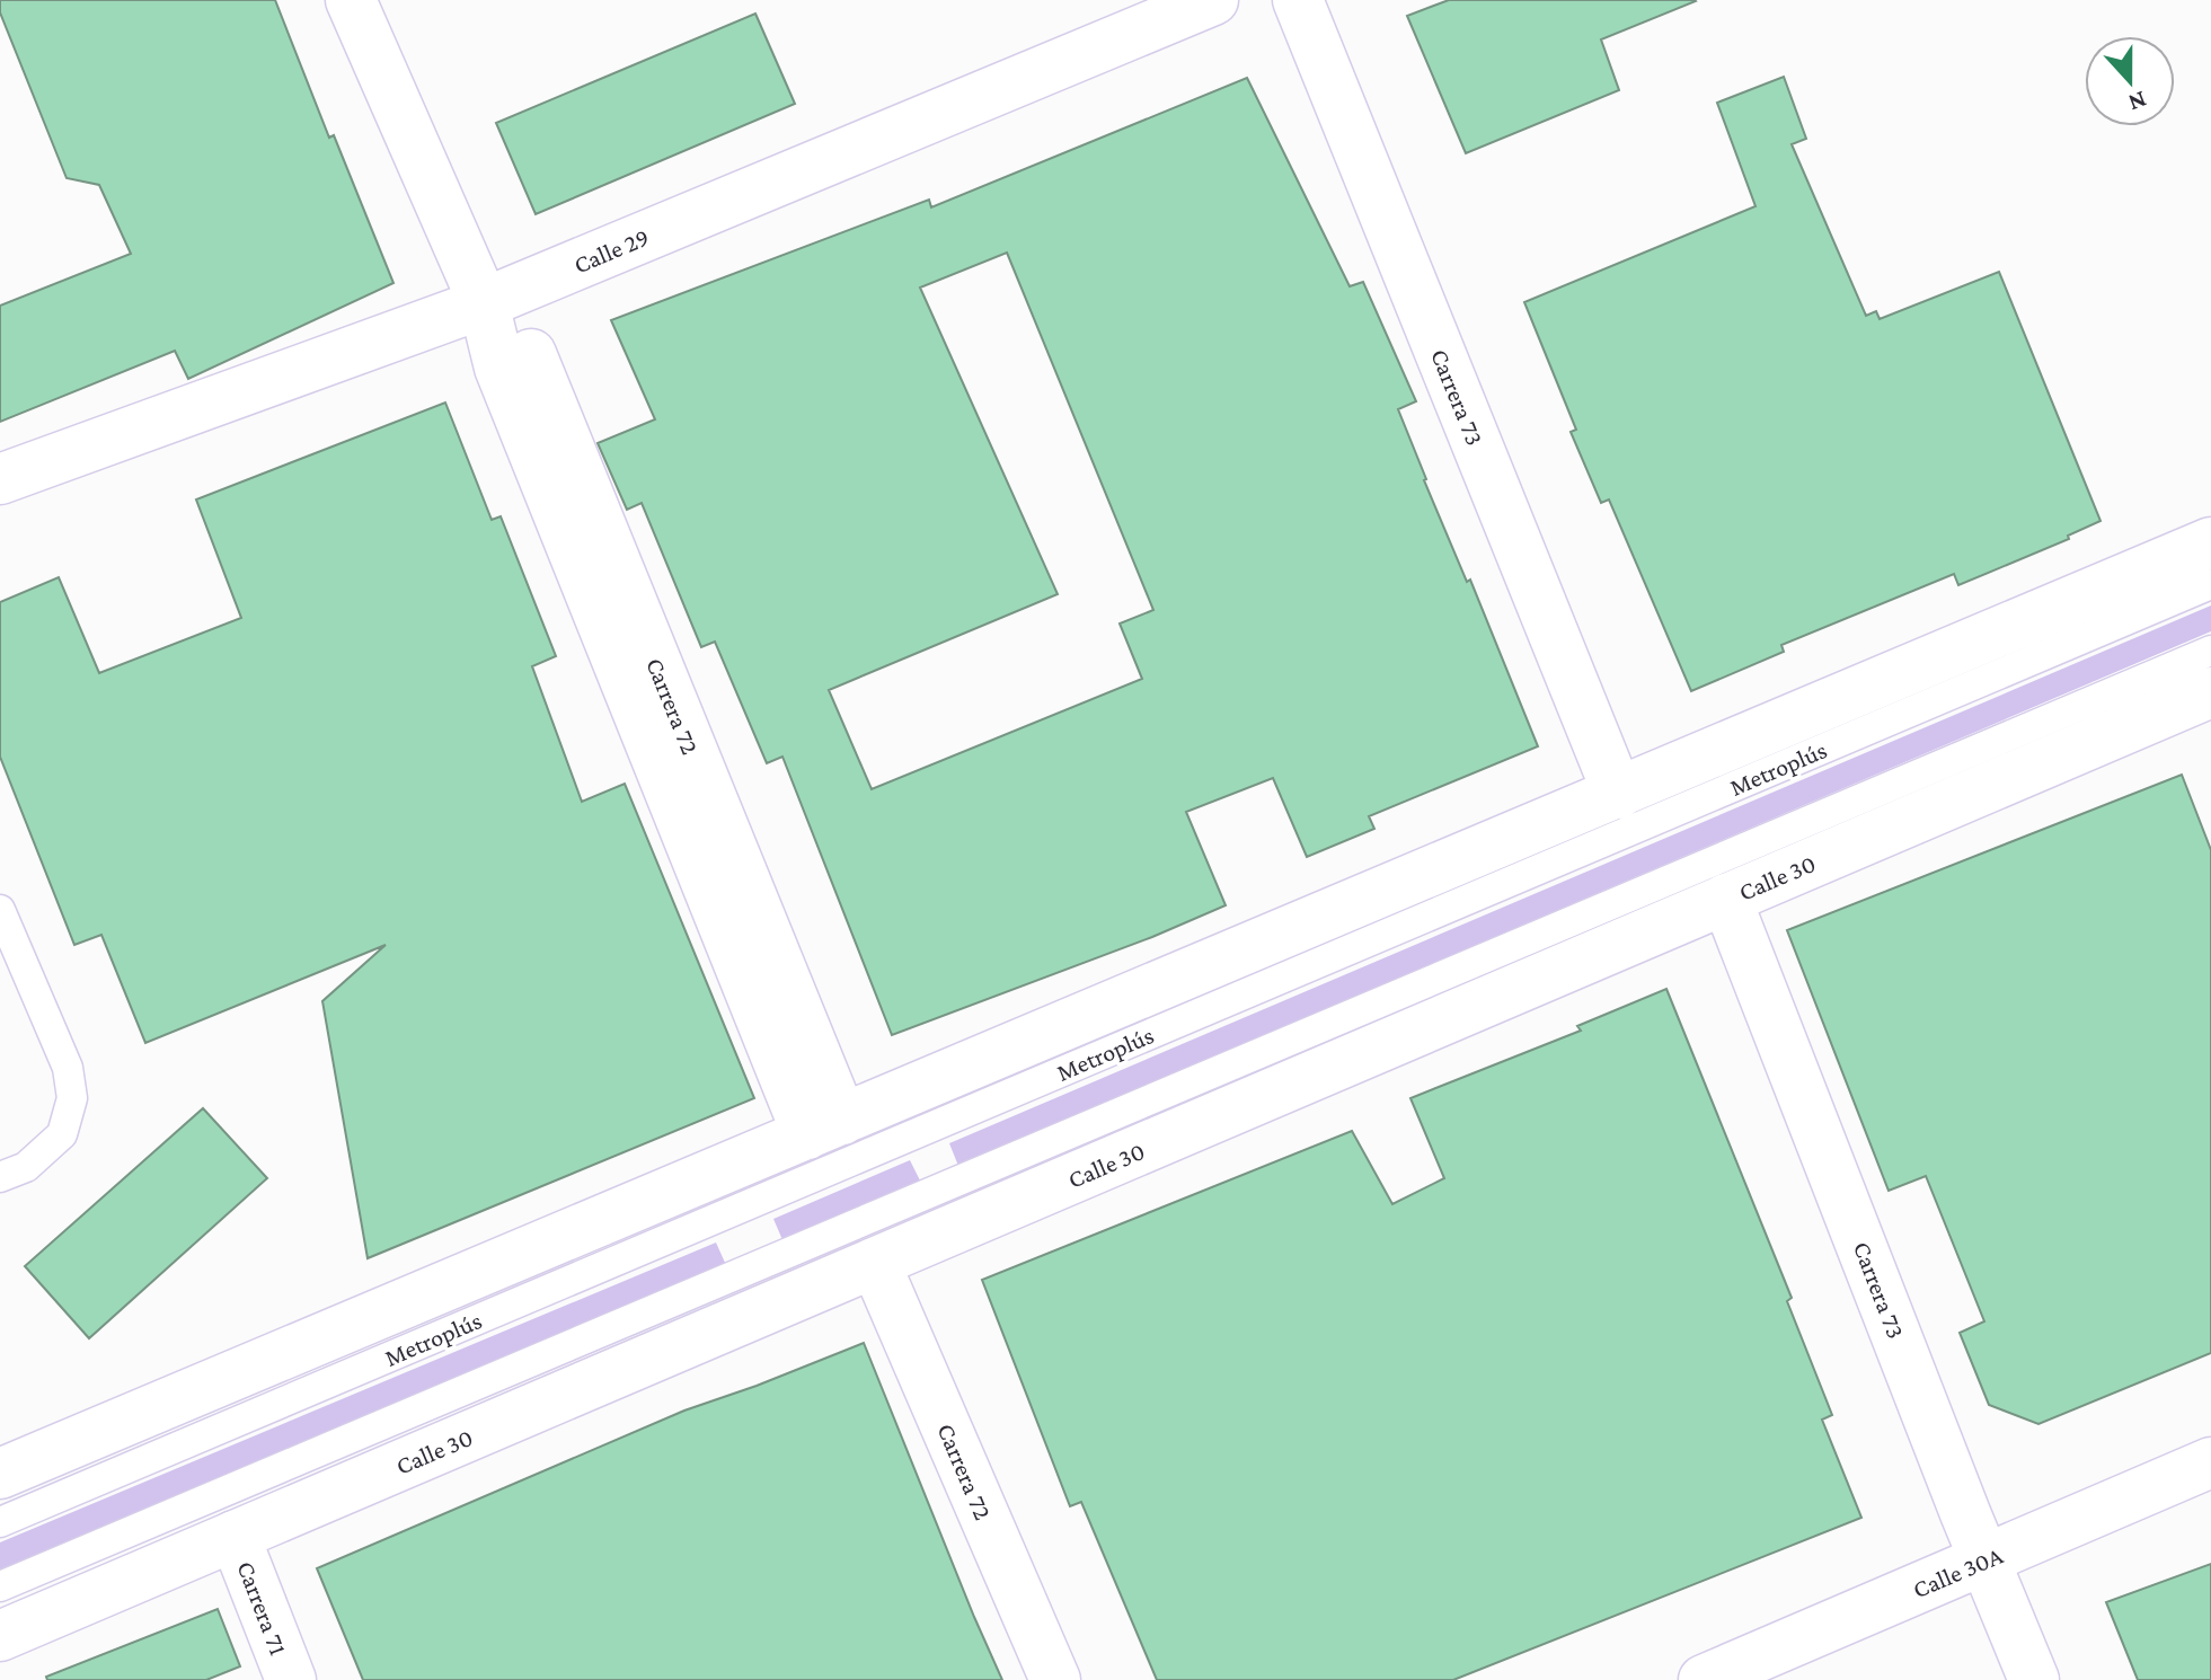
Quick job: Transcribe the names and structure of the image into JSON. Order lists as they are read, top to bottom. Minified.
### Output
{"streets":{"street":["Calle 29","Carrera 73","Carrera 72","Calle 30","Calle 30A","Carrera 71"],"lane":["Metroplús"]},"crossings":[["Calle 29","Carrera 72"],["Carrera 73","Calle 30"],["Carrera 73","Calle 30A"],["Carrera 72","Calle 30"],["Calle 30","Carrera 71"]],"north":"bottom"}
